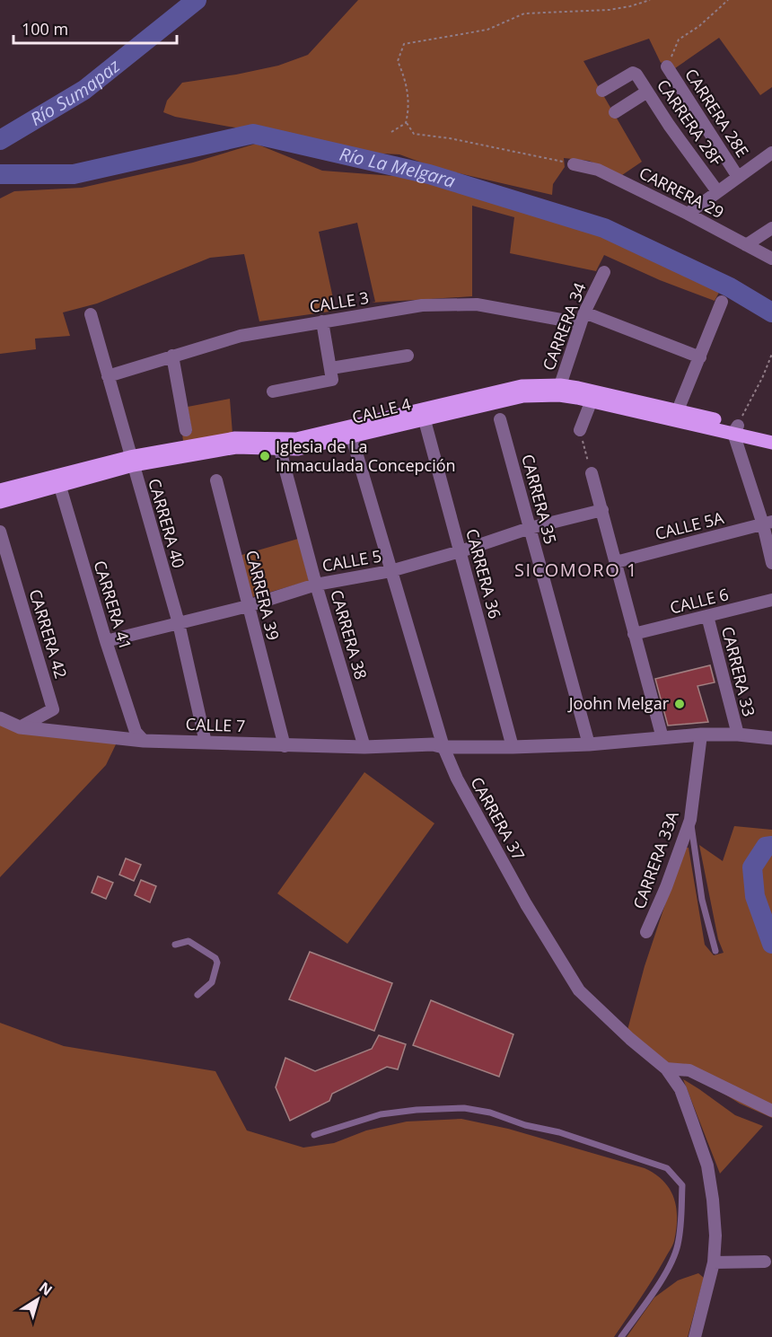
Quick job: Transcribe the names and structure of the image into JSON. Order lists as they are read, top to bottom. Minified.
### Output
{"streets":{"main road":["CALLE 4"],"street":["CARRERA 28E","CARRERA 28F","CARRERA 29","CALLE 3","CARRERA 34","CARRERA 35","CARRERA 40","CALLE 5A","CALLE 5","CARRERA 36","CARRERA 39","CALLE 6","CARRERA 41","CARRERA 42","CARRERA 38","CARRERA 33","CALLE 7","CARRERA 37","CARRERA 33A"]},"crossings":[["CALLE 3","CARRERA 34"],["CALLE 3","CARRERA 40"],["CARRERA 34","CALLE 4"],["CALLE 4","CARRERA 40"],["CALLE 4","CARRERA 36"],["CALLE 4","CARRERA 41"],["CALLE 4","CARRERA 38"],["CALLE 4","CARRERA 37"],["CARRERA 35","CALLE 5"],["CARRERA 35","CALLE 7"],["CARRERA 40","CALLE 5"],["CARRERA 40","CALLE 7"],["CALLE 5","CARRERA 36"],["CALLE 5","CARRERA 39"],["CALLE 5","CARRERA 41"],["CALLE 5","CARRERA 38"],["CALLE 5","CARRERA 37"],["CARRERA 36","CALLE 7"],["CARRERA 39","CALLE 7"],["CALLE 6","CARRERA 33"],["CARRERA 41","CALLE 7"],["CARRERA 42","CALLE 7"],["CARRERA 38","CALLE 7"],["CARRERA 33","CALLE 7"],["CALLE 7","CARRERA 37"],["CALLE 7","CARRERA 33A"]],"districts":["SICOMORO 1"],"water":["Río Sumapaz","Río La Melgara"],"places":["Iglesia de La Inmaculada Concepción","Joohn Melgar"],"scale_bar":"100 m","north":"top right"}
